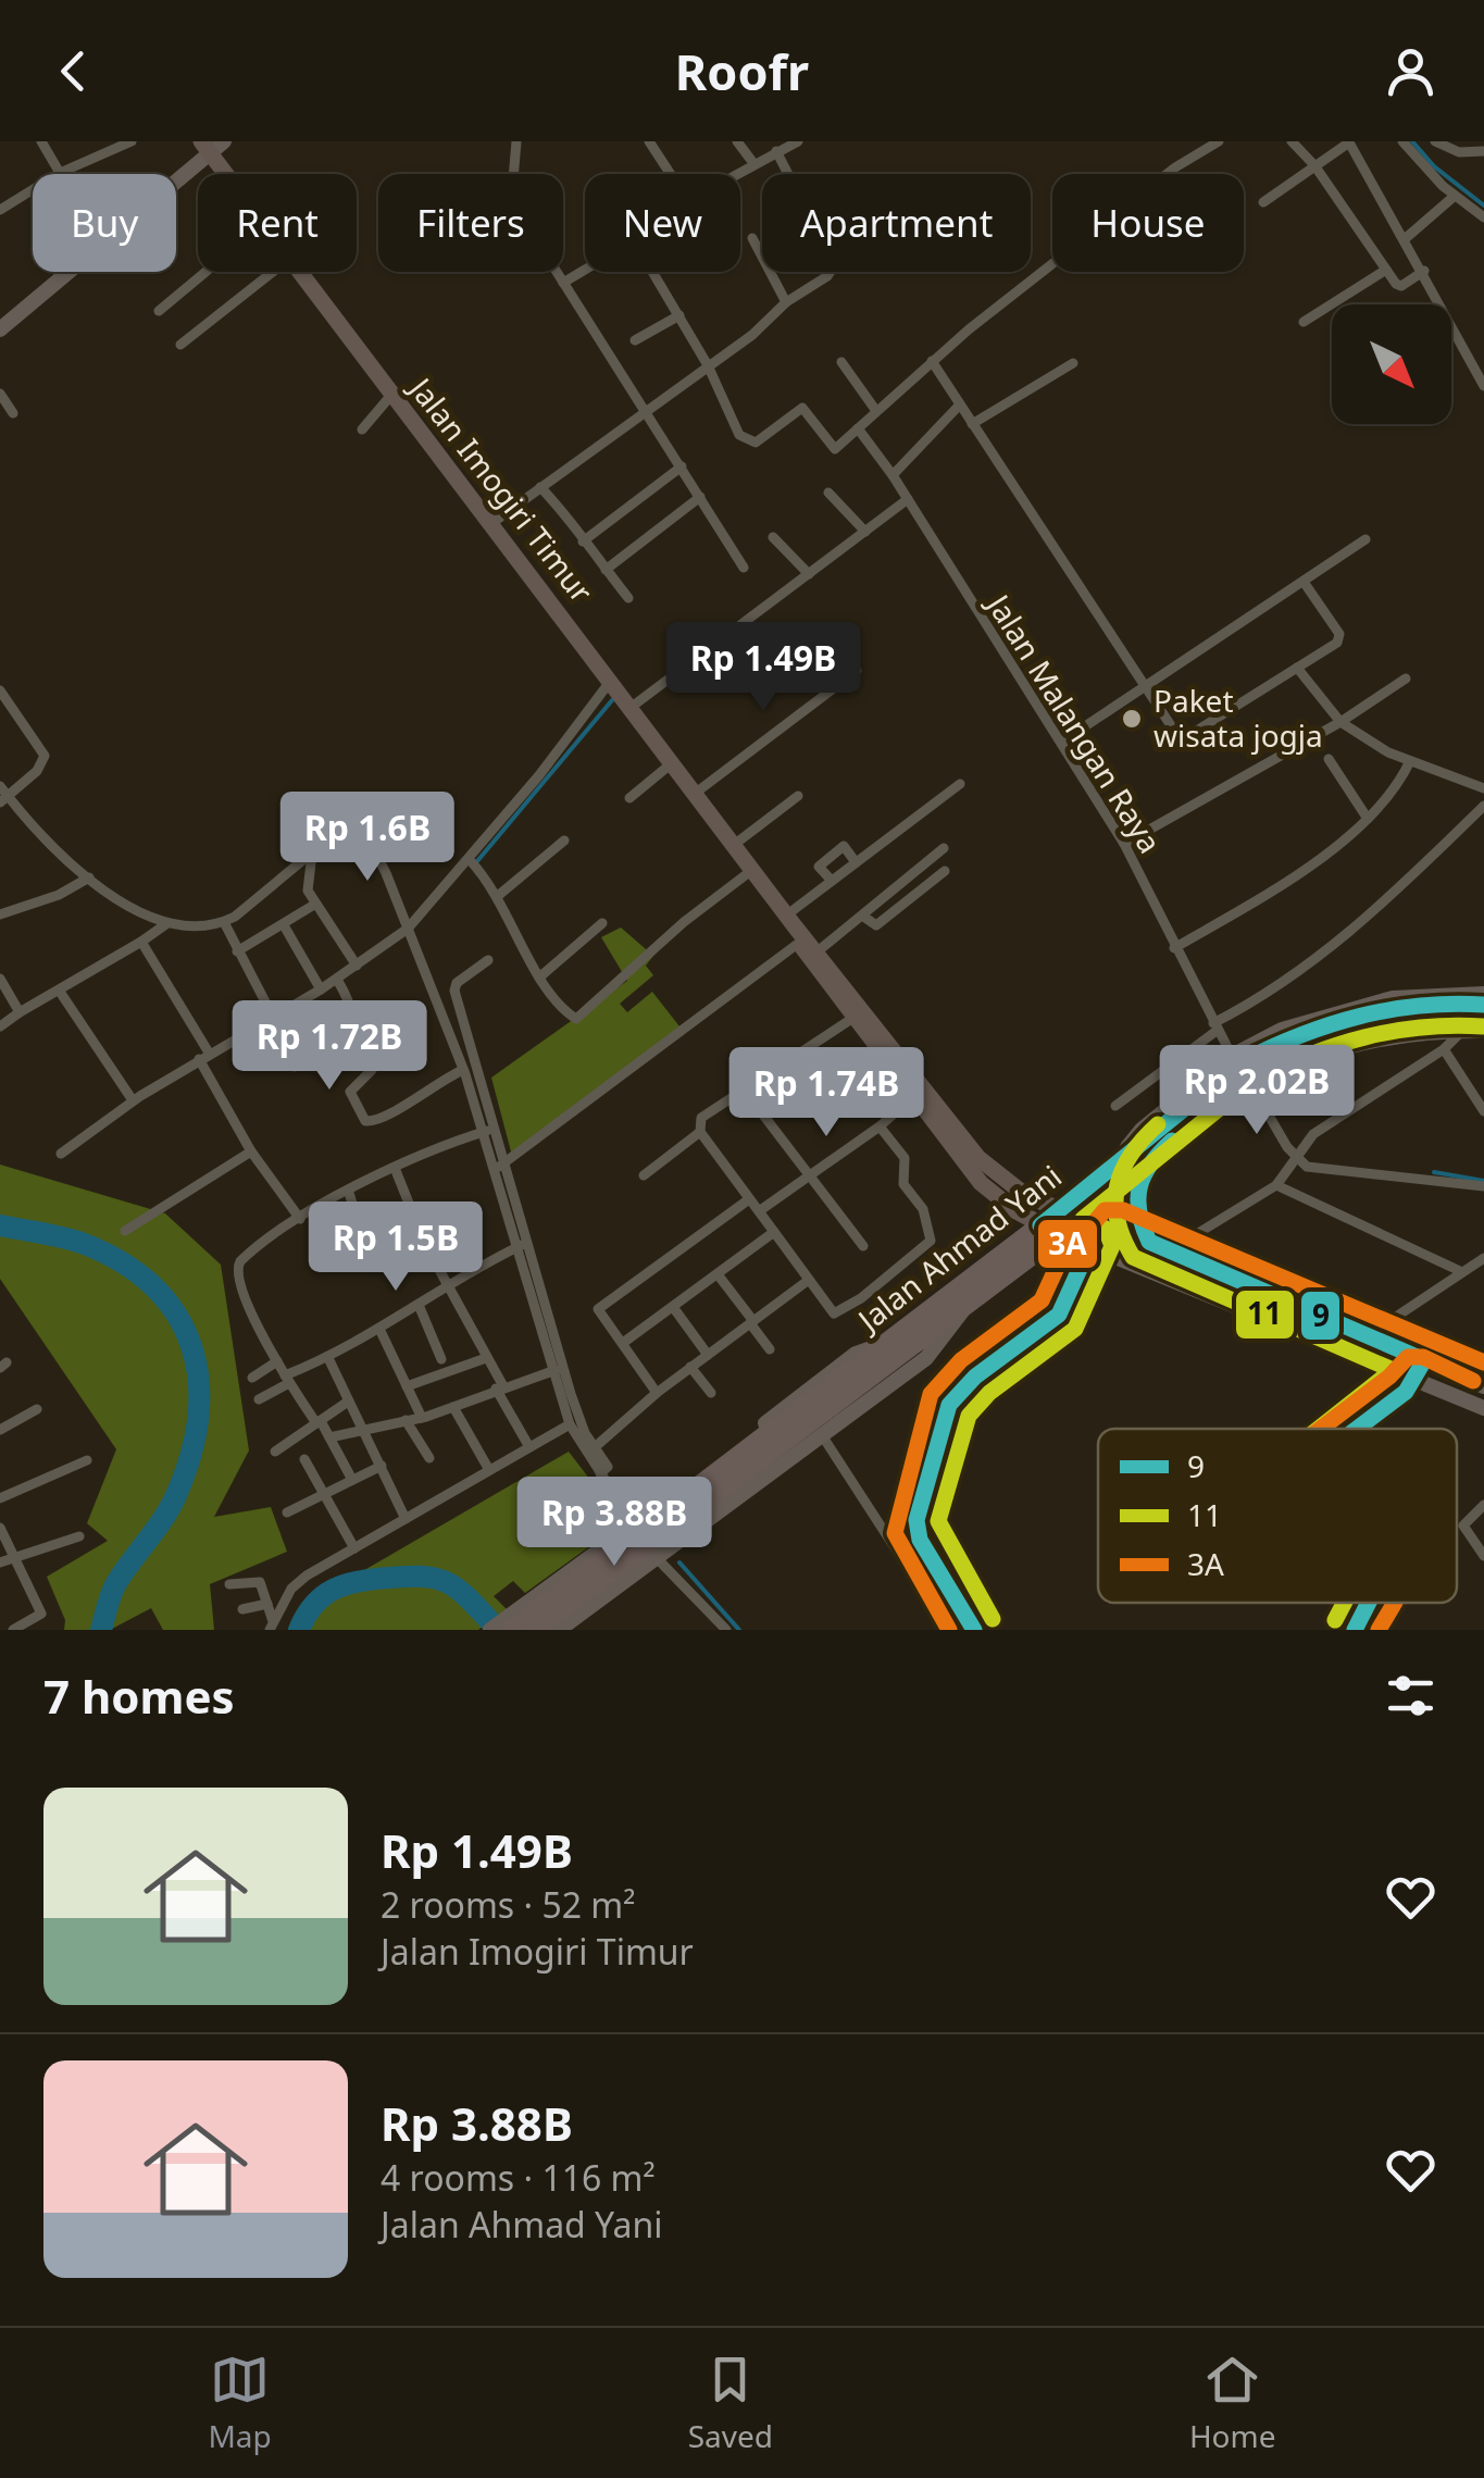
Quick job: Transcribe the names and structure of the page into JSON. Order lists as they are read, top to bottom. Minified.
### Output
{"streets":{"highway":["Jalan Ahmad Yani"],"main road":["Jalan Imogiri Timur"],"street":["Jalan Malangan Raya"]},"crossings":[["Jalan Imogiri Timur","Jalan Ahmad Yani"]],"places":["Paket wisata jogja"],"lines":["transit line 9","transit line 11","transit line 3A"],"legend":["9","11","3A"],"north":"bottom right","page":{"header":"Roofr","chip":["Buy","Rent","Filters","New","Apartment","House"],"price":["Rp 1.49B","Rp 1.6B","Rp 1.72B","Rp 2.02B","Rp 1.74B","Rp 1.5B","Rp 3.88B"],"heading":"7 homes","list":[{"name":"Rp 1.49B","note":"2 rooms · 52 m² · Jalan Imogiri Timur"},{"name":"Rp 3.88B","note":"4 rooms · 116 m² · Jalan Ahmad Yani"}],"tabs":["Map","Saved","Home"]}}
